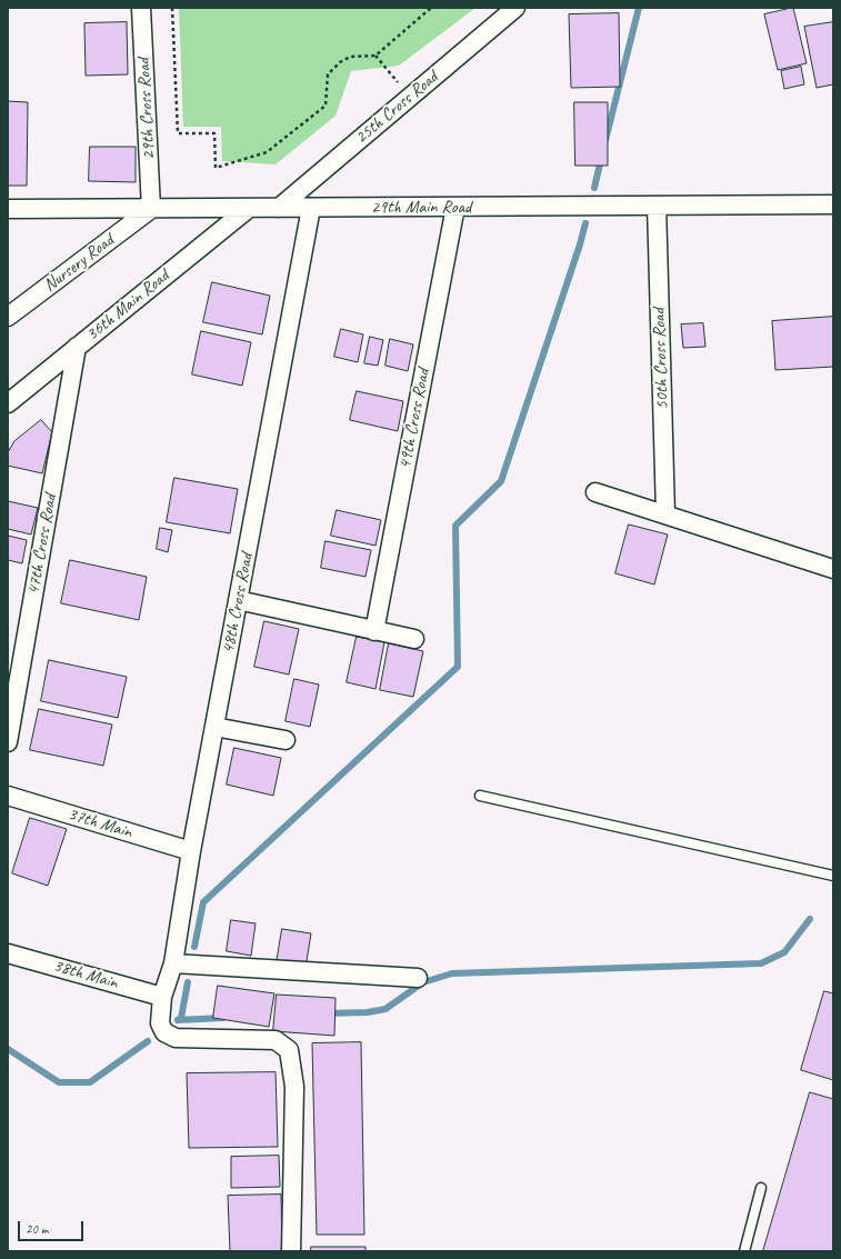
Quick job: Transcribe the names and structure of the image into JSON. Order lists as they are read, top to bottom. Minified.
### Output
{"streets":{"street":["25th Cross Road","29th Cross Road","29th Main Road","Nursery Road","36th Main Road","50th Cross Road","49th Cross Road","47th Cross Road","48th Cross Road","37th Main","38th Main"]},"crossings":[["25th Cross Road","29th Main Road"],["29th Cross Road","29th Main Road"],["29th Cross Road","Nursery Road"],["29th Main Road","Nursery Road"],["29th Main Road","36th Main Road"],["29th Main Road","50th Cross Road"],["29th Main Road","49th Cross Road"],["29th Main Road","48th Cross Road"],["36th Main Road","47th Cross Road"],["48th Cross Road","37th Main"],["48th Cross Road","38th Main"]],"scale_bar":"20 m"}
